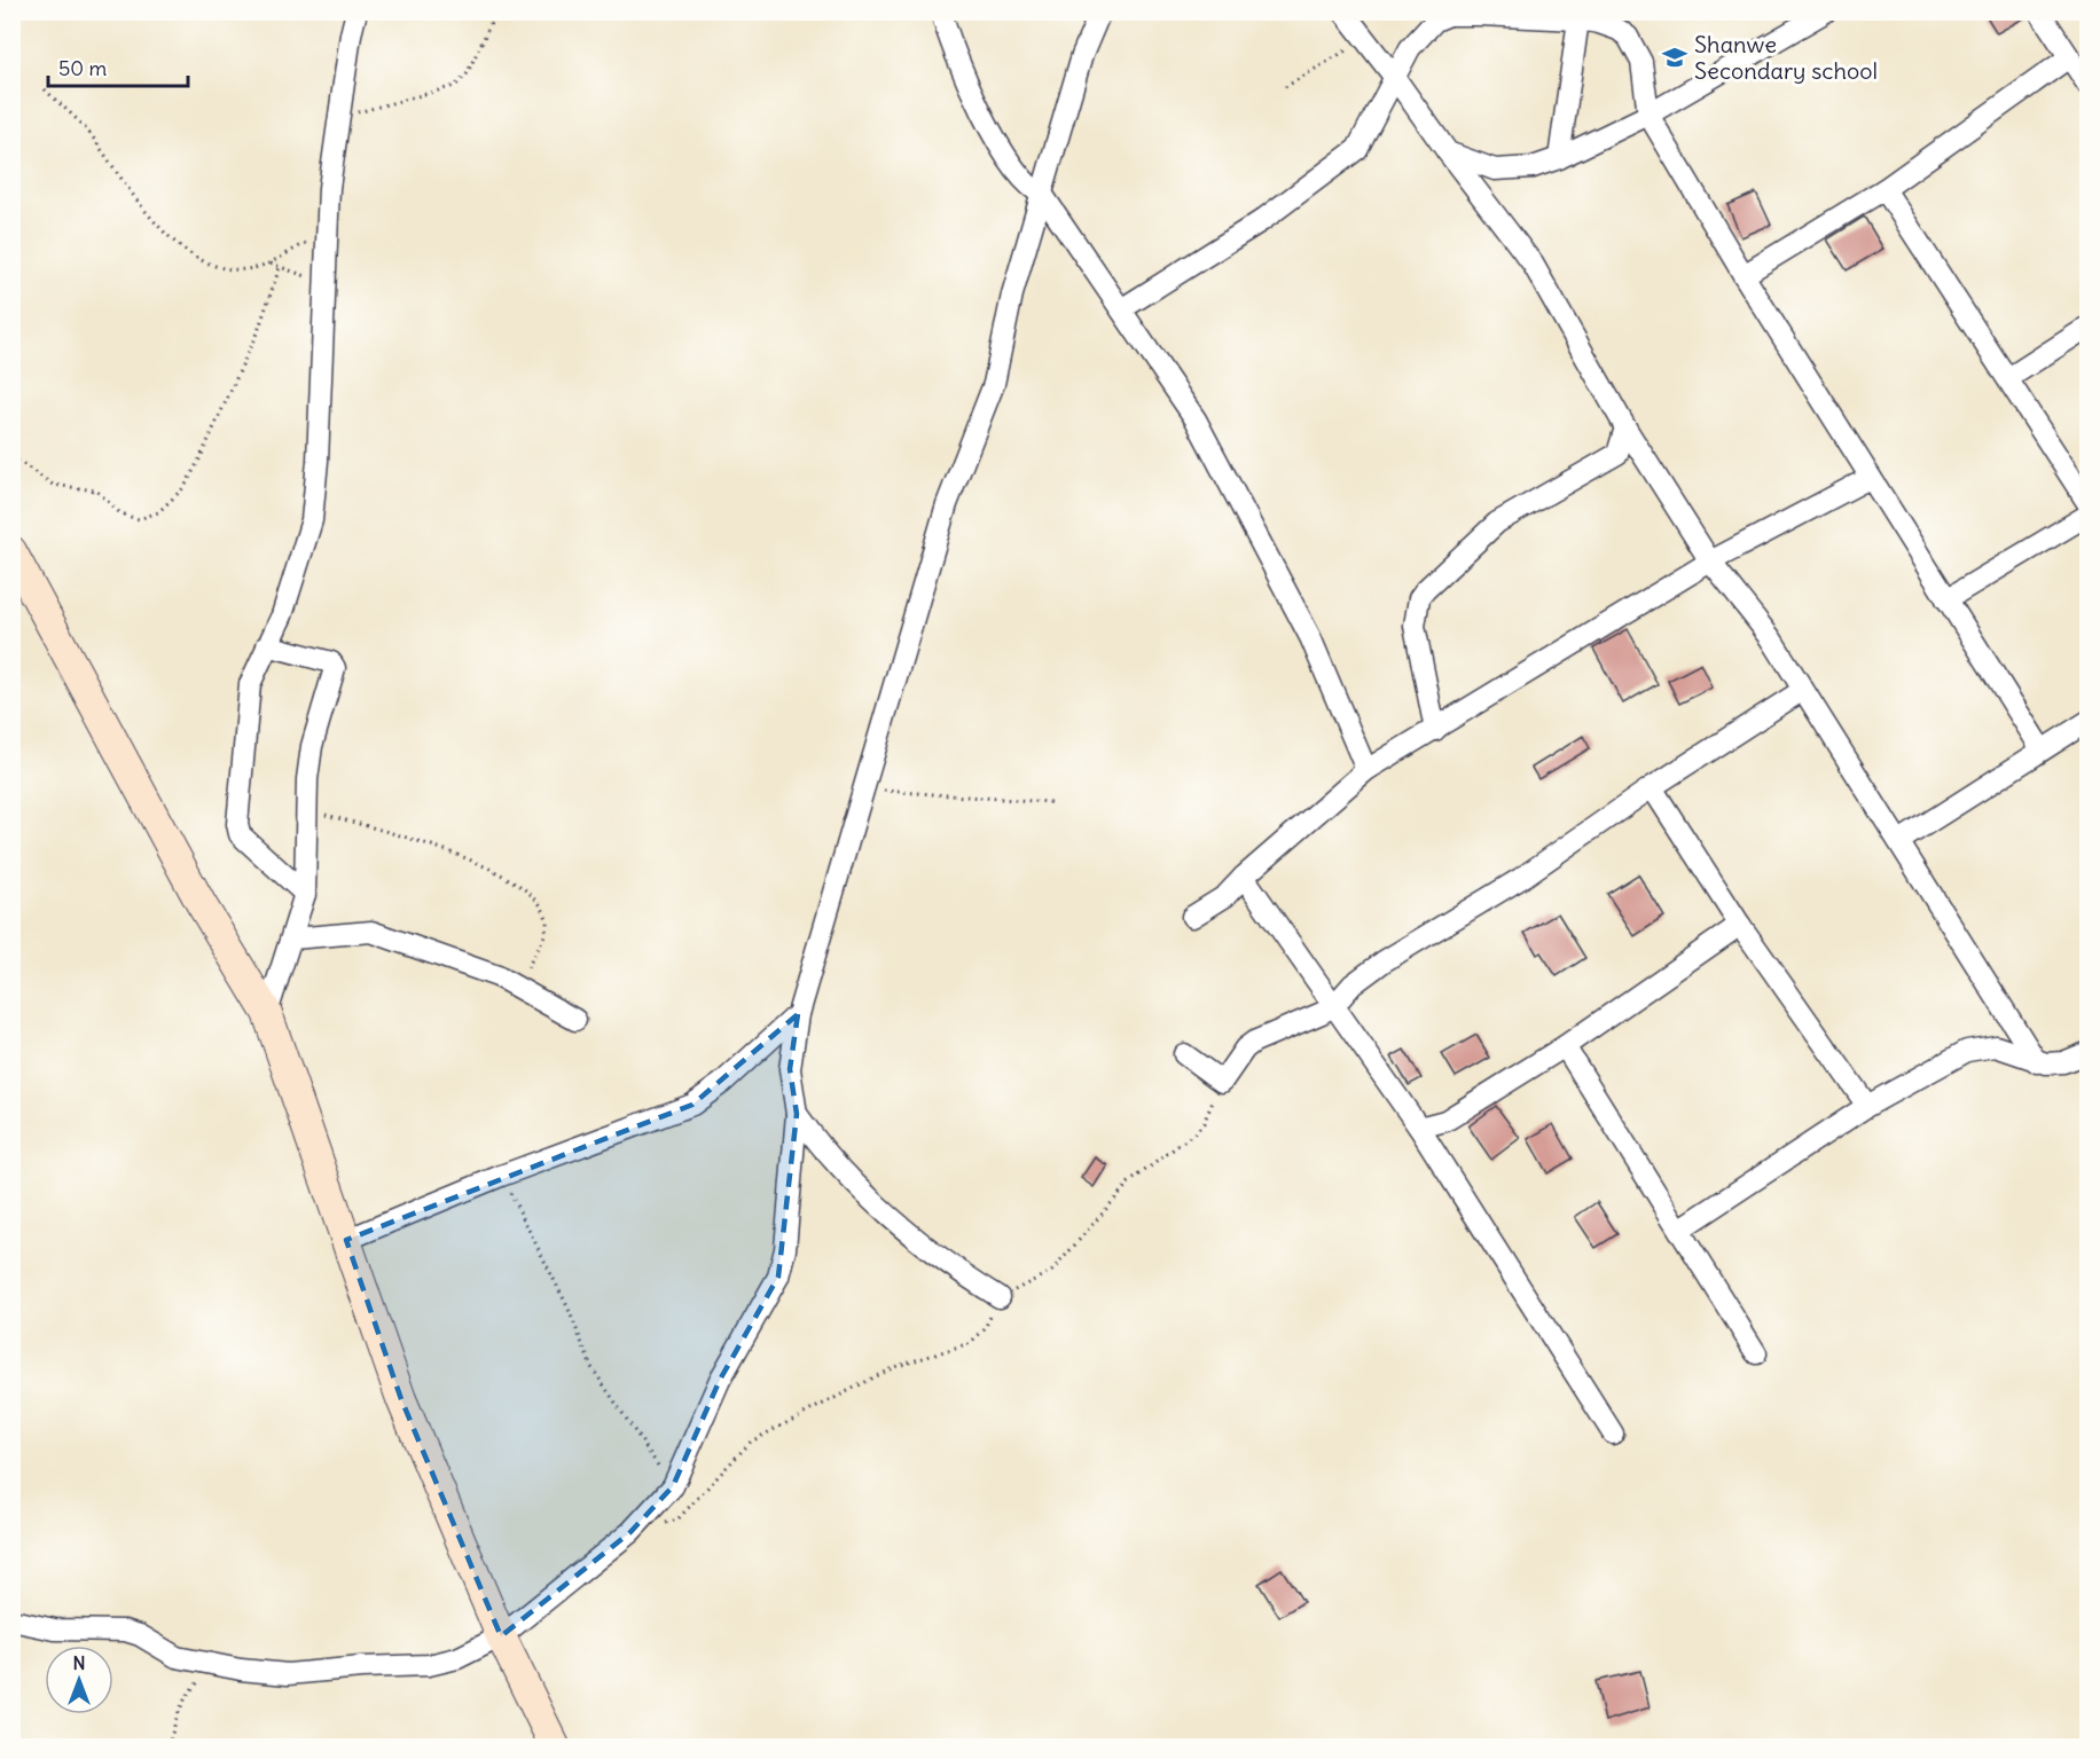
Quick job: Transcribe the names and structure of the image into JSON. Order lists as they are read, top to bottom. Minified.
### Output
{"places":{"school or university":["Shanwe Secondary school"]},"scale_bar":"50 m","north":"top"}
